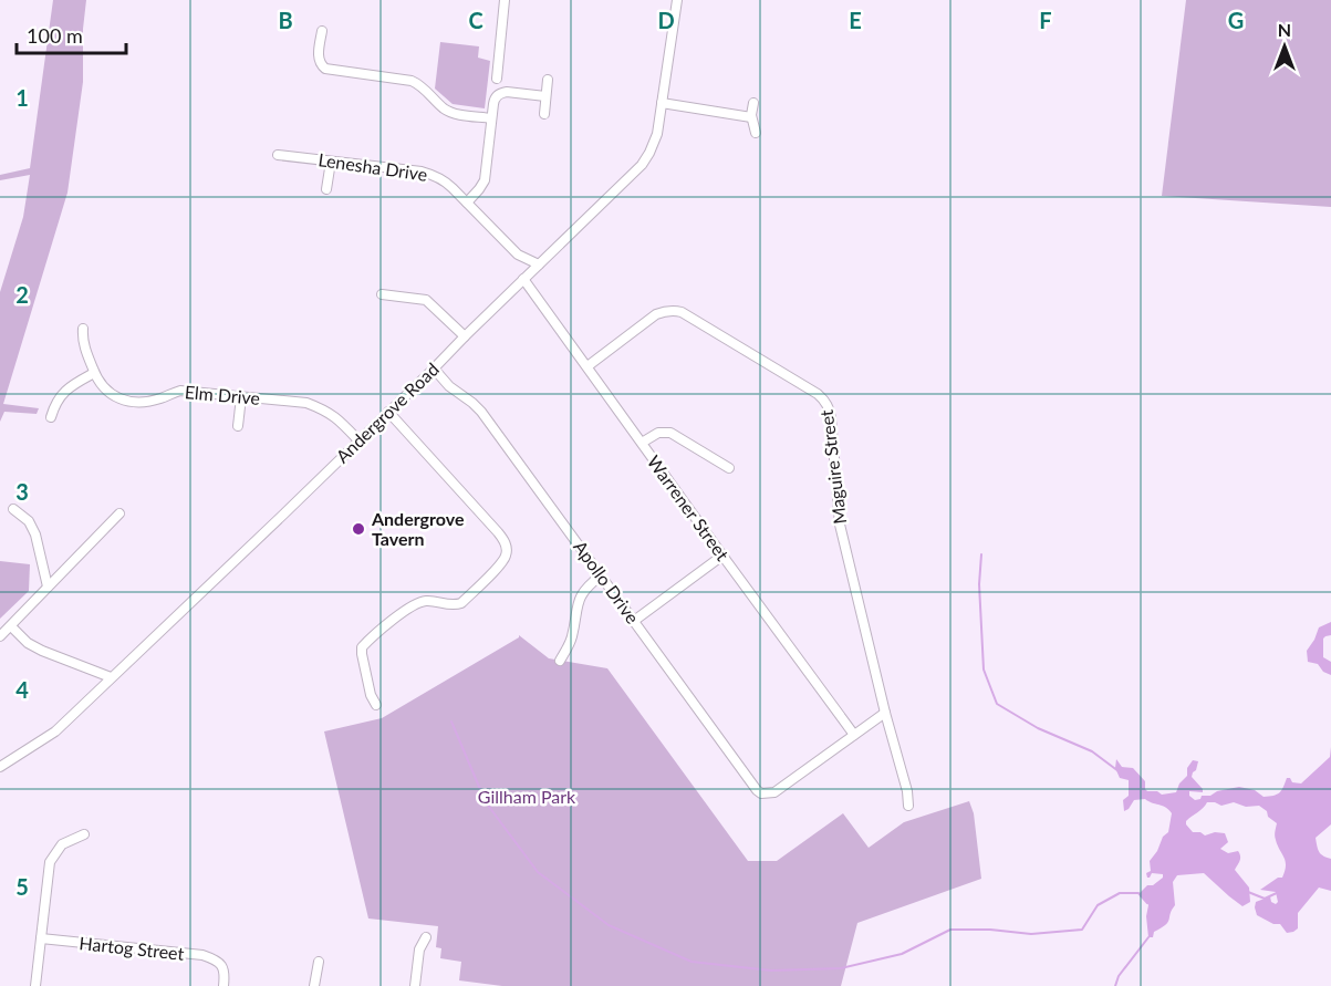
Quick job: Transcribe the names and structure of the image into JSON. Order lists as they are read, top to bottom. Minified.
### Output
{"streets":{"street":["Lenesha Drive","Elm Drive","Andergrove Road","Maguire Street","Warrener Street","Apollo Drive","Hartog Street"]},"crossings":[["Lenesha Drive","Andergrove Road"],["Lenesha Drive","Warrener Street"],["Elm Drive","Andergrove Road"],["Andergrove Road","Warrener Street"],["Andergrove Road","Apollo Drive"],["Maguire Street","Warrener Street"]],"parks":["Gillham Park"],"places":["Andergrove Tavern"],"scale_bar":"100 m","north":"top","grid":{"columns":["B","C","D","E","F","G"],"rows":["1","2","3","4","5"]}}
